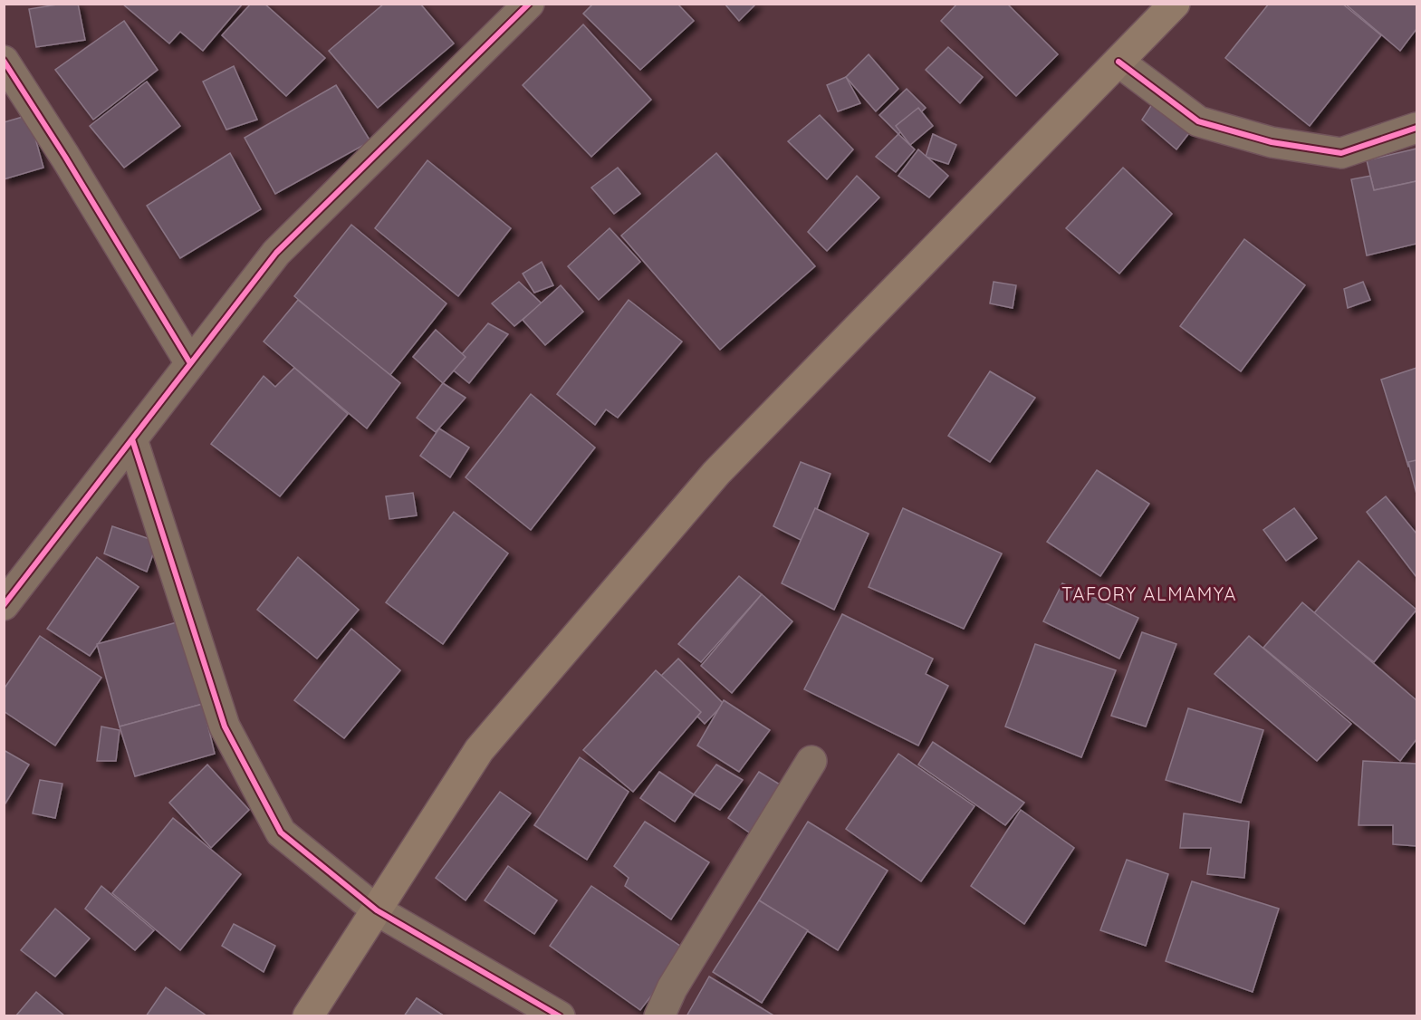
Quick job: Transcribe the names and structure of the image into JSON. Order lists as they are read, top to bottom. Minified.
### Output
{"districts":["TAFORY ALMAMYA"]}
